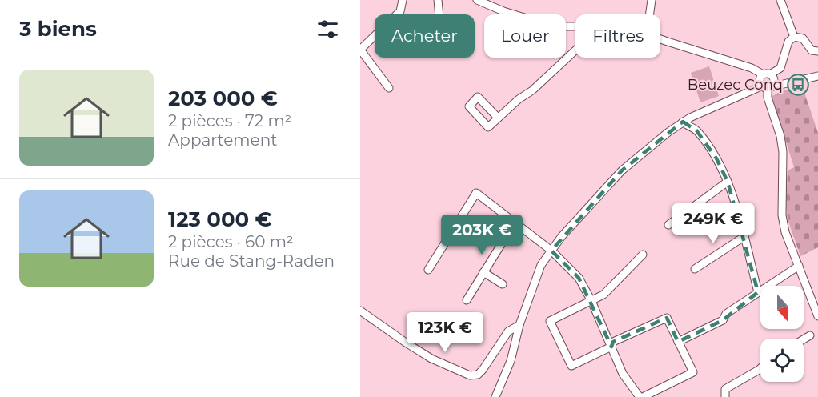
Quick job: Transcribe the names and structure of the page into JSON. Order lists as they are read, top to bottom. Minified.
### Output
{"places":{"bus stop":["Beuzec Conq"]},"north":"bottom","page":{"heading":"3 biens","chip":["Acheter","Louer","Filtres"],"list":[{"name":"203 000 €","note":"2 pièces · 72 m² · Appartement"},{"name":"123 000 €","note":"2 pièces · 60 m² · Rue de Stang-Raden"}],"price":["249K €","203K €","123K €"]}}
